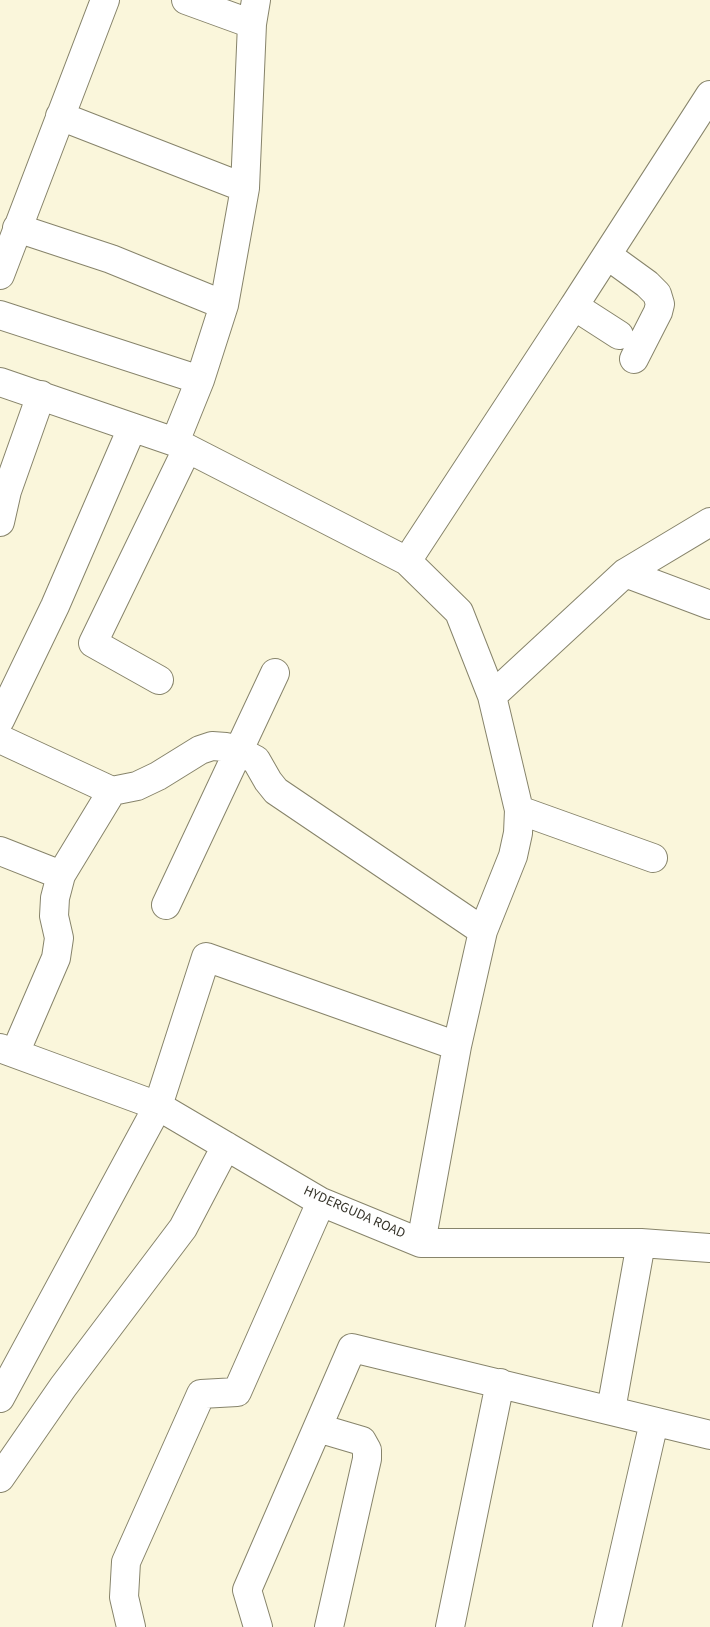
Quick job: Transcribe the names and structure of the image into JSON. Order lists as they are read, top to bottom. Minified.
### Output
{"streets":{"street":["HYDERGUDA ROAD"]}}
